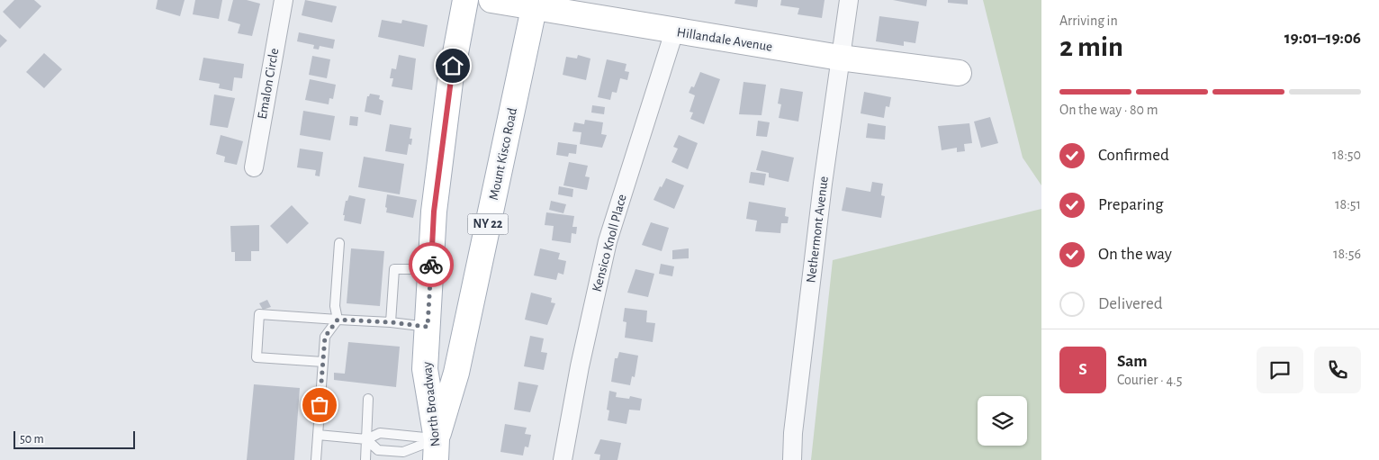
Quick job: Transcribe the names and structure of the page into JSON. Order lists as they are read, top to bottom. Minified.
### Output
{"streets":{"main road":["Hillandale Avenue","Mount Kisco Road","NY 22","North Broadway"],"street":["Emalon Circle","Nethermont Avenue","Kensico Knoll Place"]},"crossings":[["Hillandale Avenue","Mount Kisco Road"],["Hillandale Avenue","Nethermont Avenue"],["Hillandale Avenue","Kensico Knoll Place"],["Mount Kisco Road","North Broadway"]],"scale_bar":"50 m","page":{"heading":["2 min","Arriving in","19:01–19:06"],"panel":["Sam","Courier · 4.5"],"bar":"On the way · 80 m","list":[["Confirmed","18:50"],["Preparing","18:51"],["On the way","18:56"],"Delivered"],"round":"S","scale":"50 m"}}
